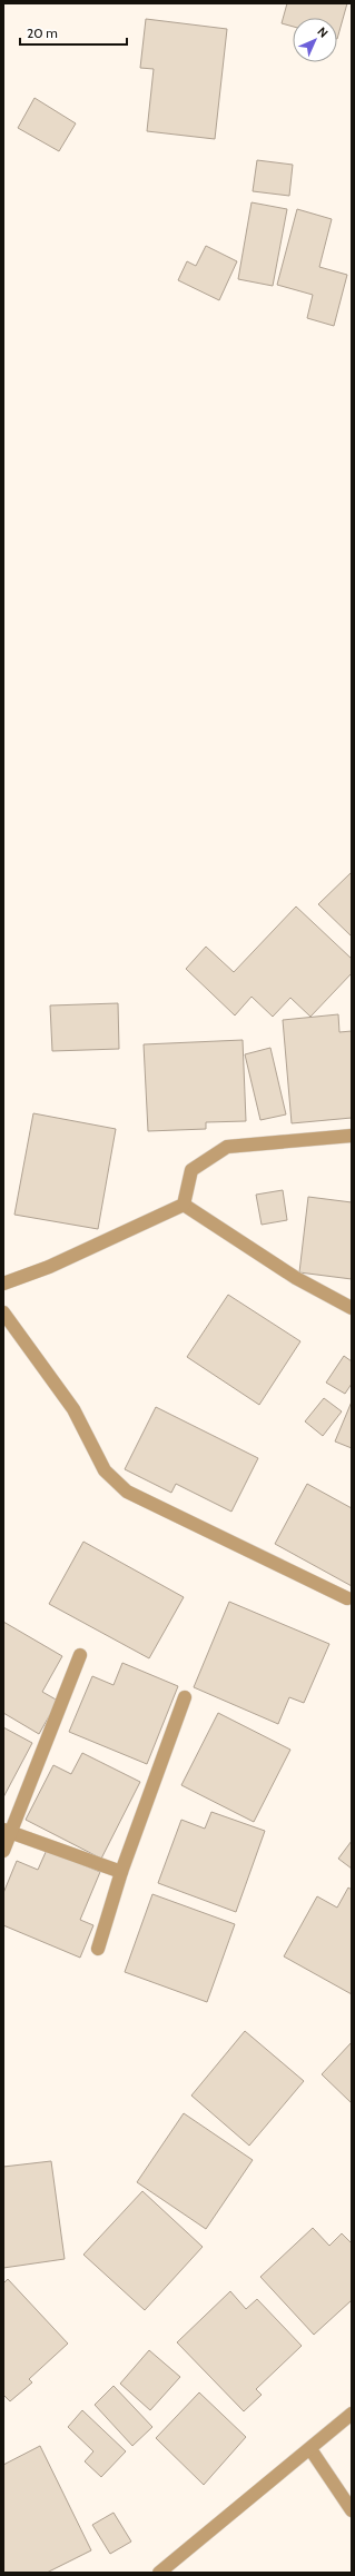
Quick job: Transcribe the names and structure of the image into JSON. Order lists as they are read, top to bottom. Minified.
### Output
{"scale_bar":"20 m","north":"top right"}
